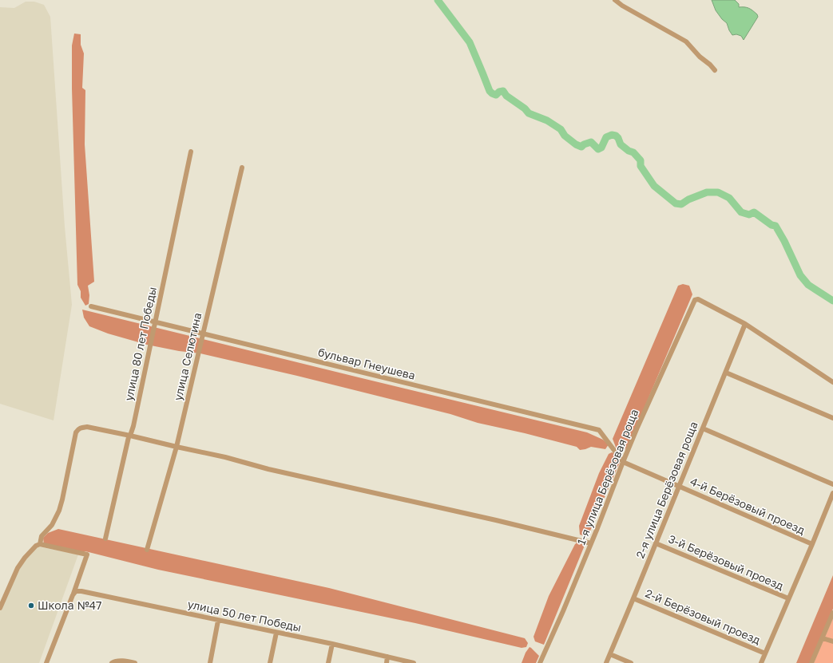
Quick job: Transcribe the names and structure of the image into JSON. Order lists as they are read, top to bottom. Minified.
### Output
{"streets":{"street":["улица 80 лет Победы","улица Селютина","бульвар Гнеушева","1-я улица Берёзовая роща","2-я улица Берёзовая роща","4-й Берёзовый проезд","3-й Берёзовый проезд","улица 50 лет Победы","2-й Берёзовый проезд"]},"crossings":[["улица 80 лет Победы","бульвар Гнеушева"],["улица Селютина","бульвар Гнеушева"],["бульвар Гнеушева","1-я улица Берёзовая роща"],["бульвар Гнеушева","4-й Берёзовый проезд"],["1-я улица Берёзовая роща","2-я улица Берёзовая роща"],["1-я улица Берёзовая роща","4-й Берёзовый проезд"],["2-я улица Берёзовая роща","4-й Берёзовый проезд"],["2-я улица Берёзовая роща","3-й Берёзовый проезд"],["2-я улица Берёзовая роща","2-й Берёзовый проезд"]],"places":["Школа №47"]}
